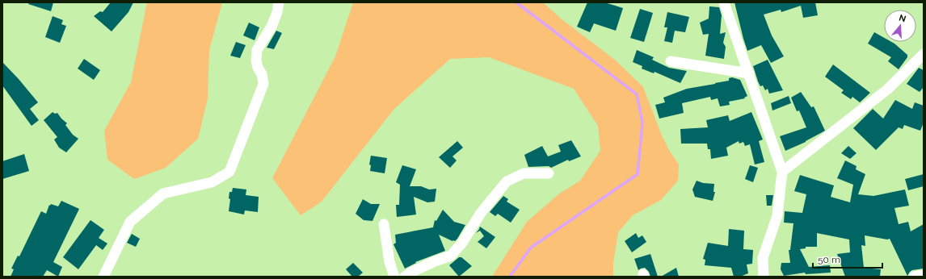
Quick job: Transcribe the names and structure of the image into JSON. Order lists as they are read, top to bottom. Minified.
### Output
{"scale_bar":"50 m","north":"top"}
